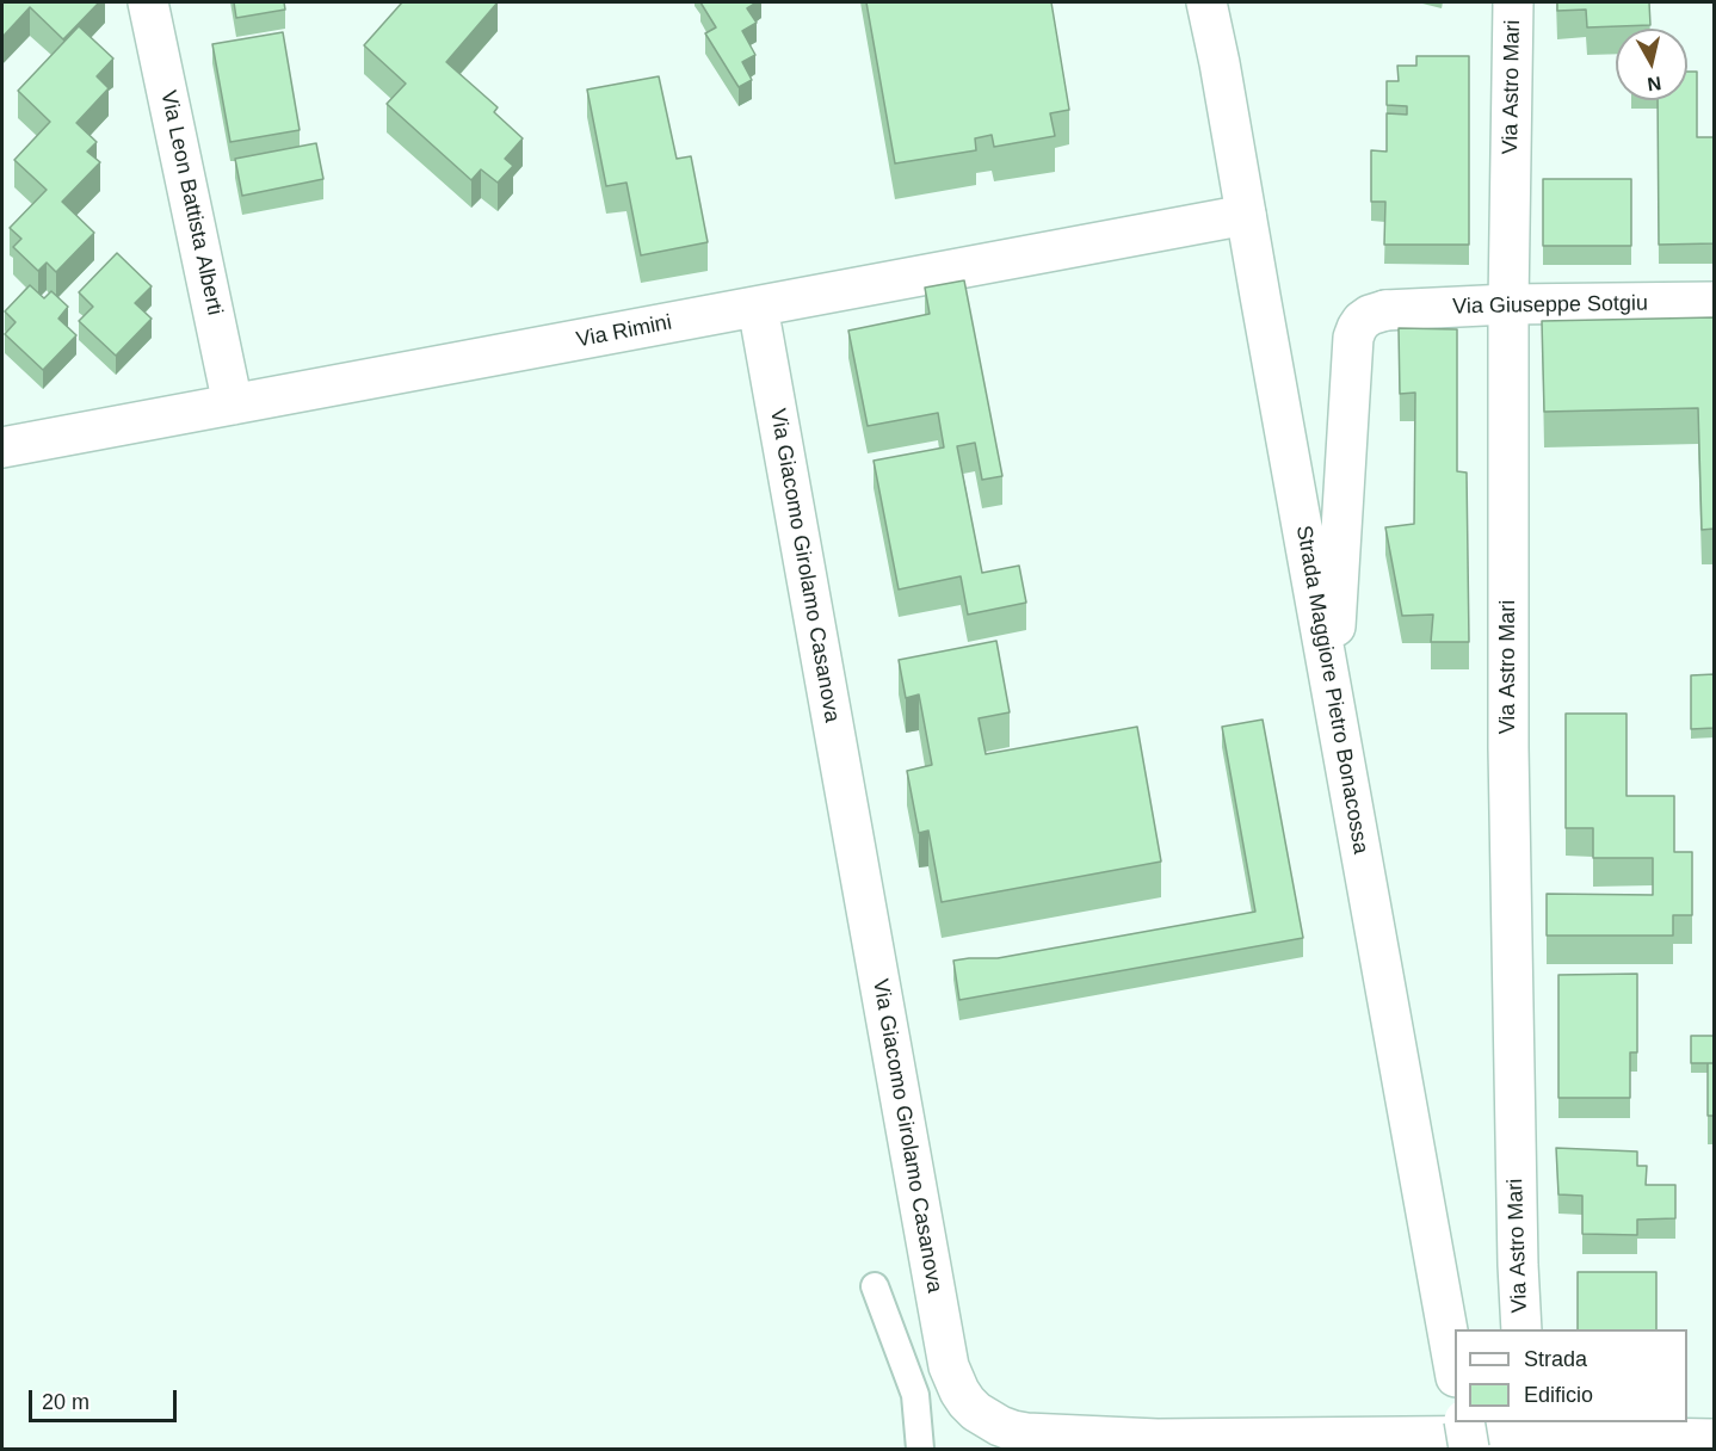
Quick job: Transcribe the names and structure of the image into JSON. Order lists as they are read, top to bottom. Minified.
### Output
{"streets":{"street":["Via Astro Mari","Via Leon Battista Alberti","Via Giuseppe Sotgiu","Via Rimini","Via Giacomo Girolamo Casanova","Strada Maggiore Pietro Bonacossa"]},"crossings":[["Via Astro Mari","Via Giuseppe Sotgiu"],["Via Leon Battista Alberti","Via Rimini"],["Via Giuseppe Sotgiu","Strada Maggiore Pietro Bonacossa"],["Via Rimini","Via Giacomo Girolamo Casanova"],["Via Rimini","Strada Maggiore Pietro Bonacossa"]],"legend":["Strada","Edificio"],"scale_bar":"20 m","north":"bottom"}
